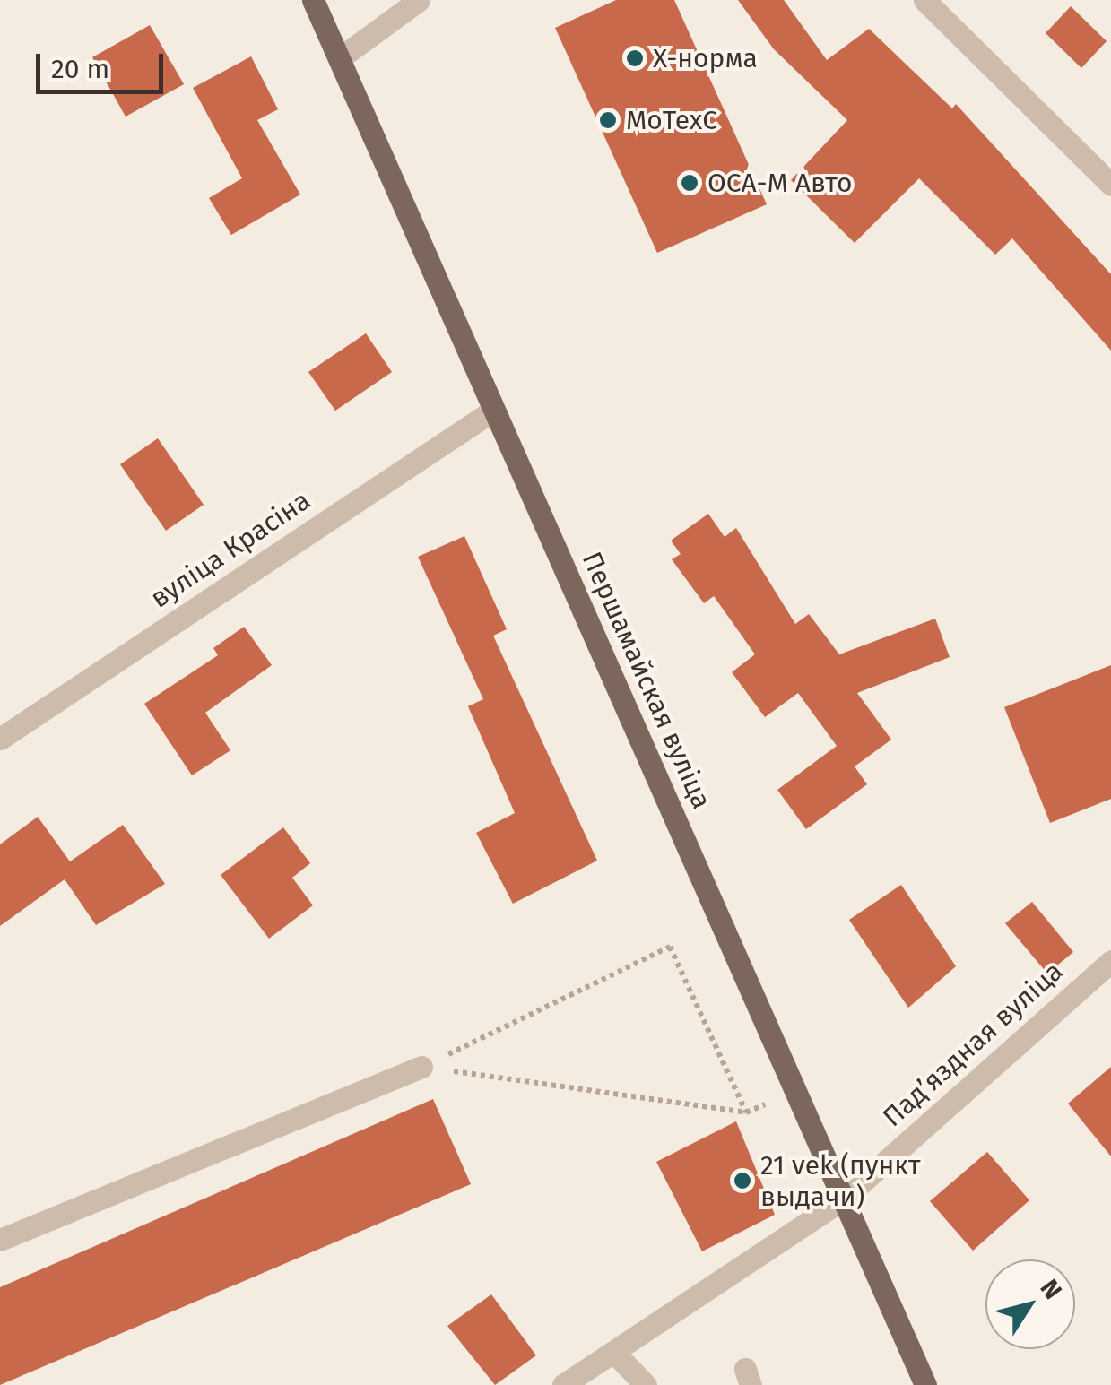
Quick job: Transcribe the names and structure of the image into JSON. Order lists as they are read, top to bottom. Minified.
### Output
{"streets":{"main road":["Першамайская вуліца"],"street":["вуліца Красіна","Падʼяздная вуліца"]},"crossings":[["вуліца Красіна","Першамайская вуліца"],["Першамайская вуліца","Падʼяздная вуліца"]],"places":["Х-норма","MoTexC","ОСА-М Авто","21 vek (пункт выдачи)"],"scale_bar":"20 m","north":"top right"}
